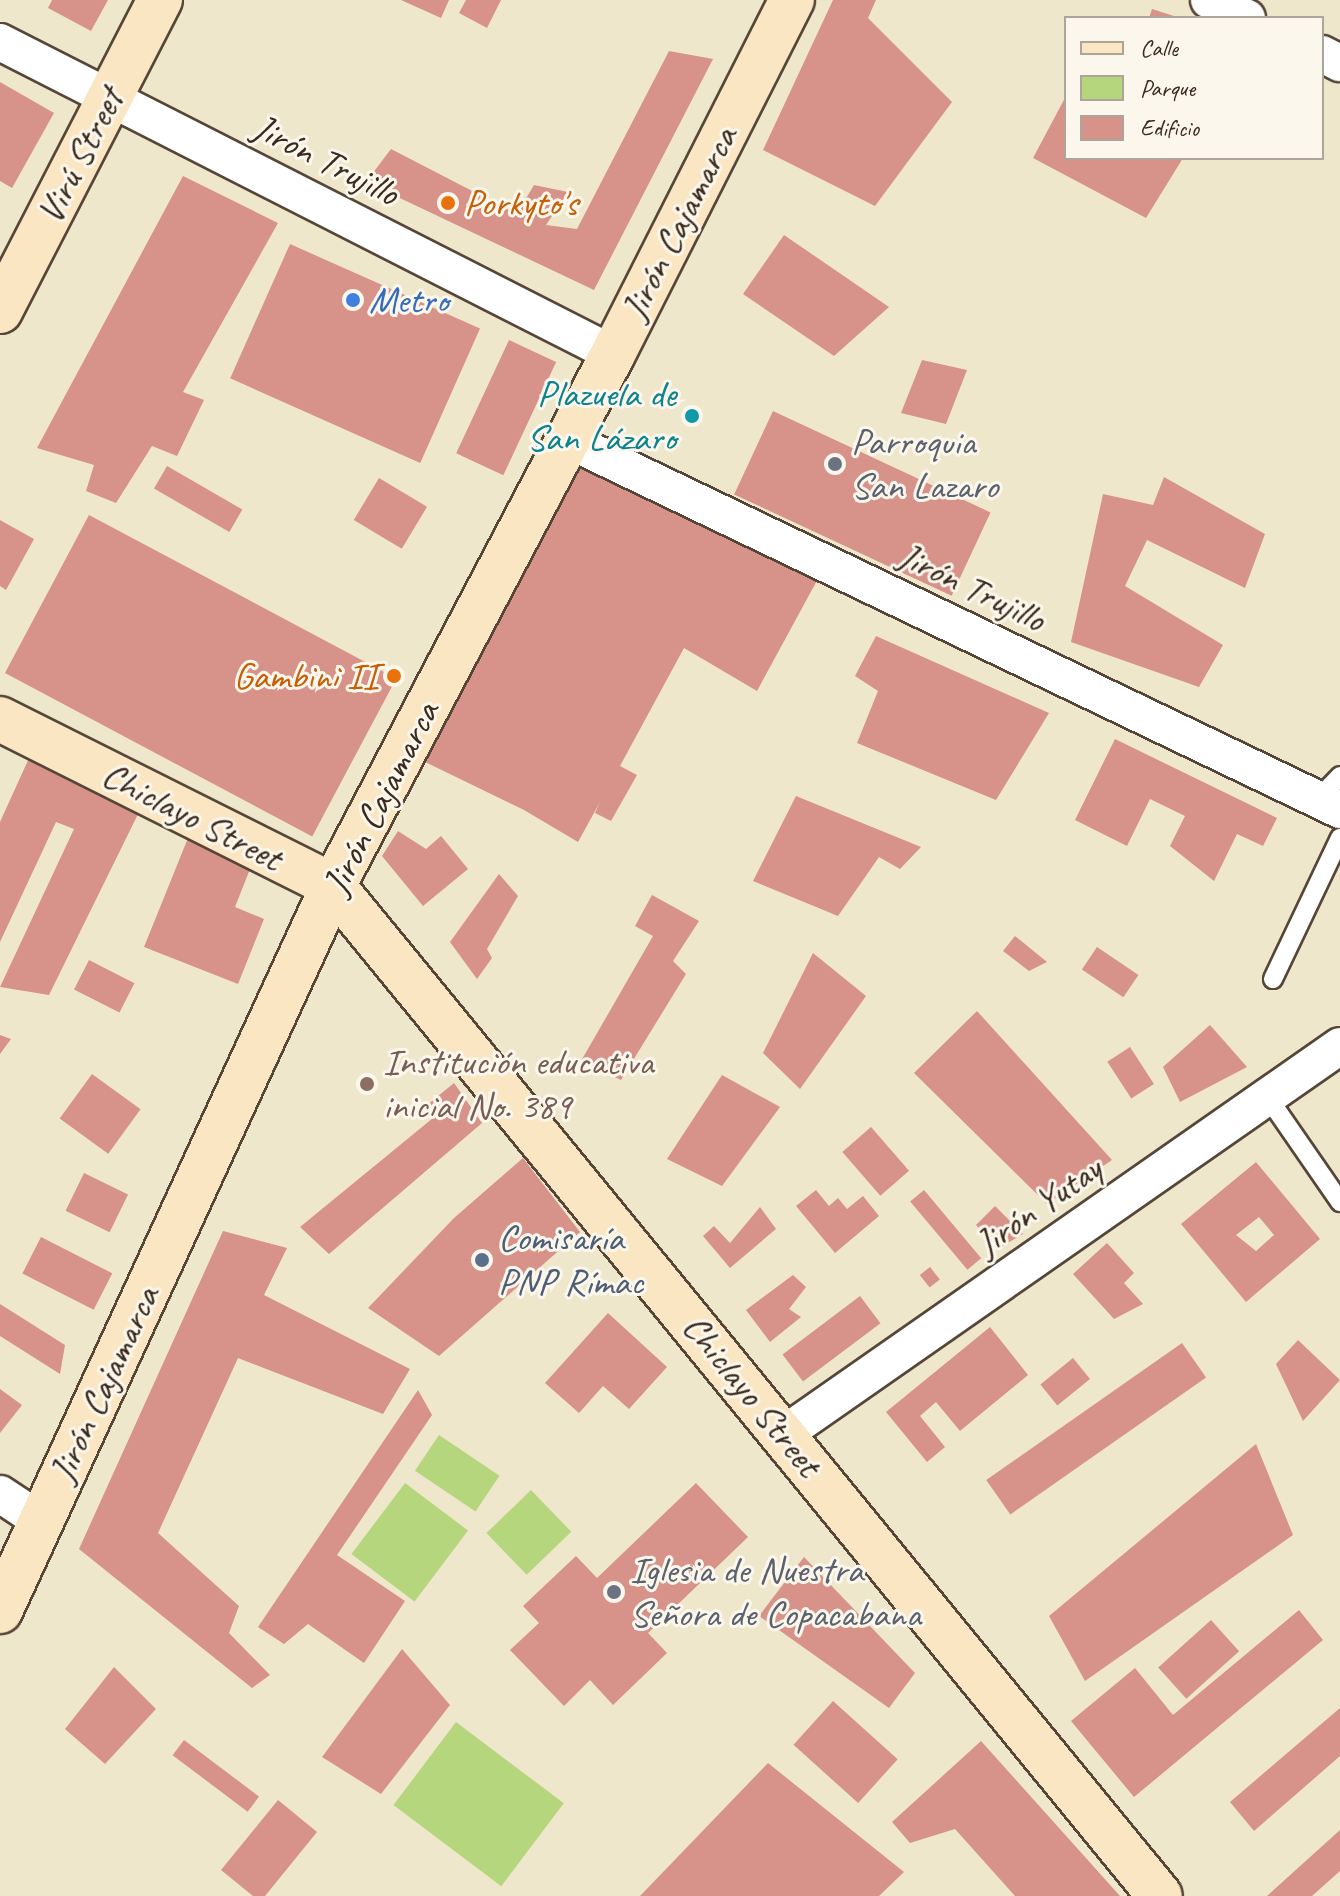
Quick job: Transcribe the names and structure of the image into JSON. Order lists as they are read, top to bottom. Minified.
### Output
{"streets":{"street":["Virú Street","Jirón Trujillo","Jirón Cajamarca","Chiclayo Street","Jirón Yutay"]},"crossings":[["Virú Street","Jirón Trujillo"],["Jirón Trujillo","Jirón Cajamarca"],["Jirón Cajamarca","Chiclayo Street"],["Chiclayo Street","Jirón Yutay"]],"places":["Porkyto's","Metro","Plazuela de San Lázaro","Parroquia San Lazaro","Gambini II","Institución educativa inicial No. 389","Comisaría PNP Rímac","Iglesia de Nuestra Señora de Copacabana"],"legend":["Calle","Parque","Edificio"]}
